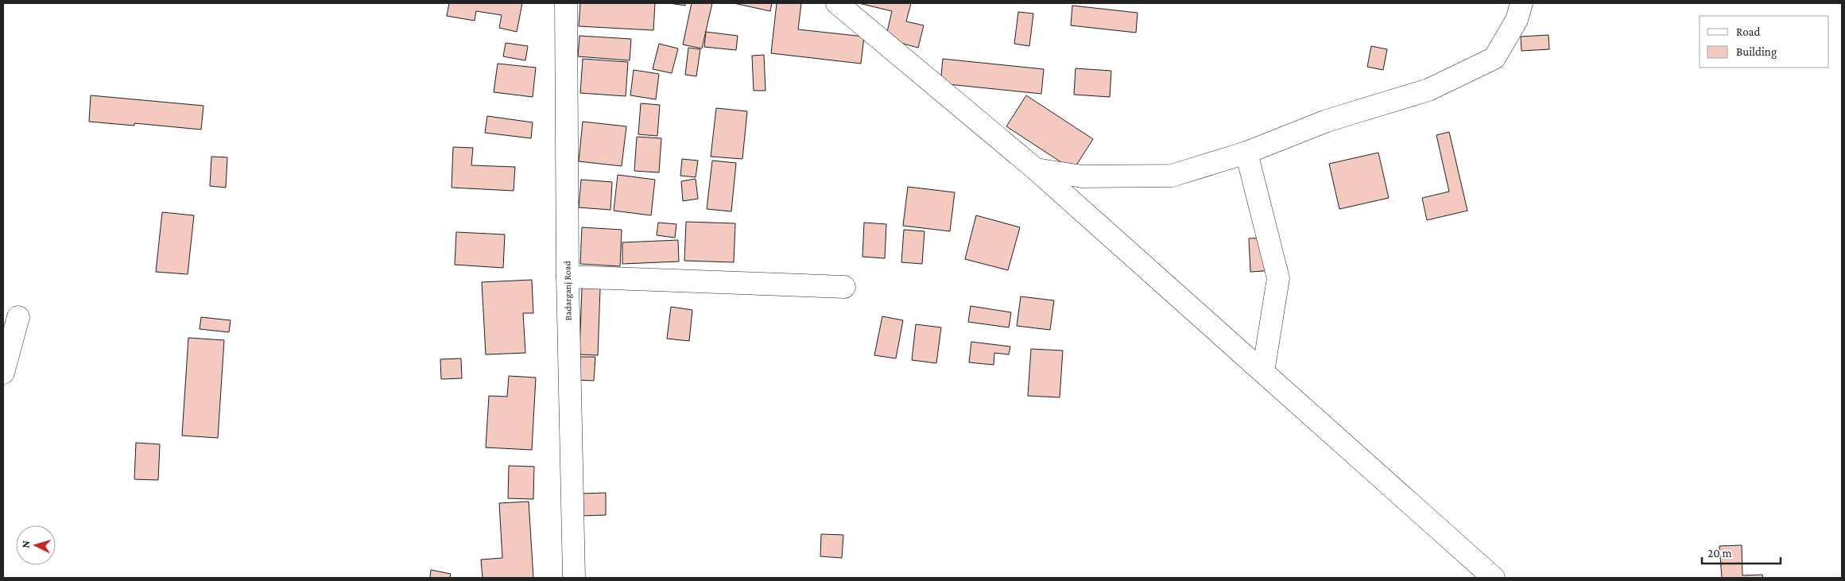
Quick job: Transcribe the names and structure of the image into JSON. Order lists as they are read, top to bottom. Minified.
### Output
{"streets":{"street":["Badarganj Road"]},"legend":["Road","Building"],"scale_bar":"20 m","north":"left"}
